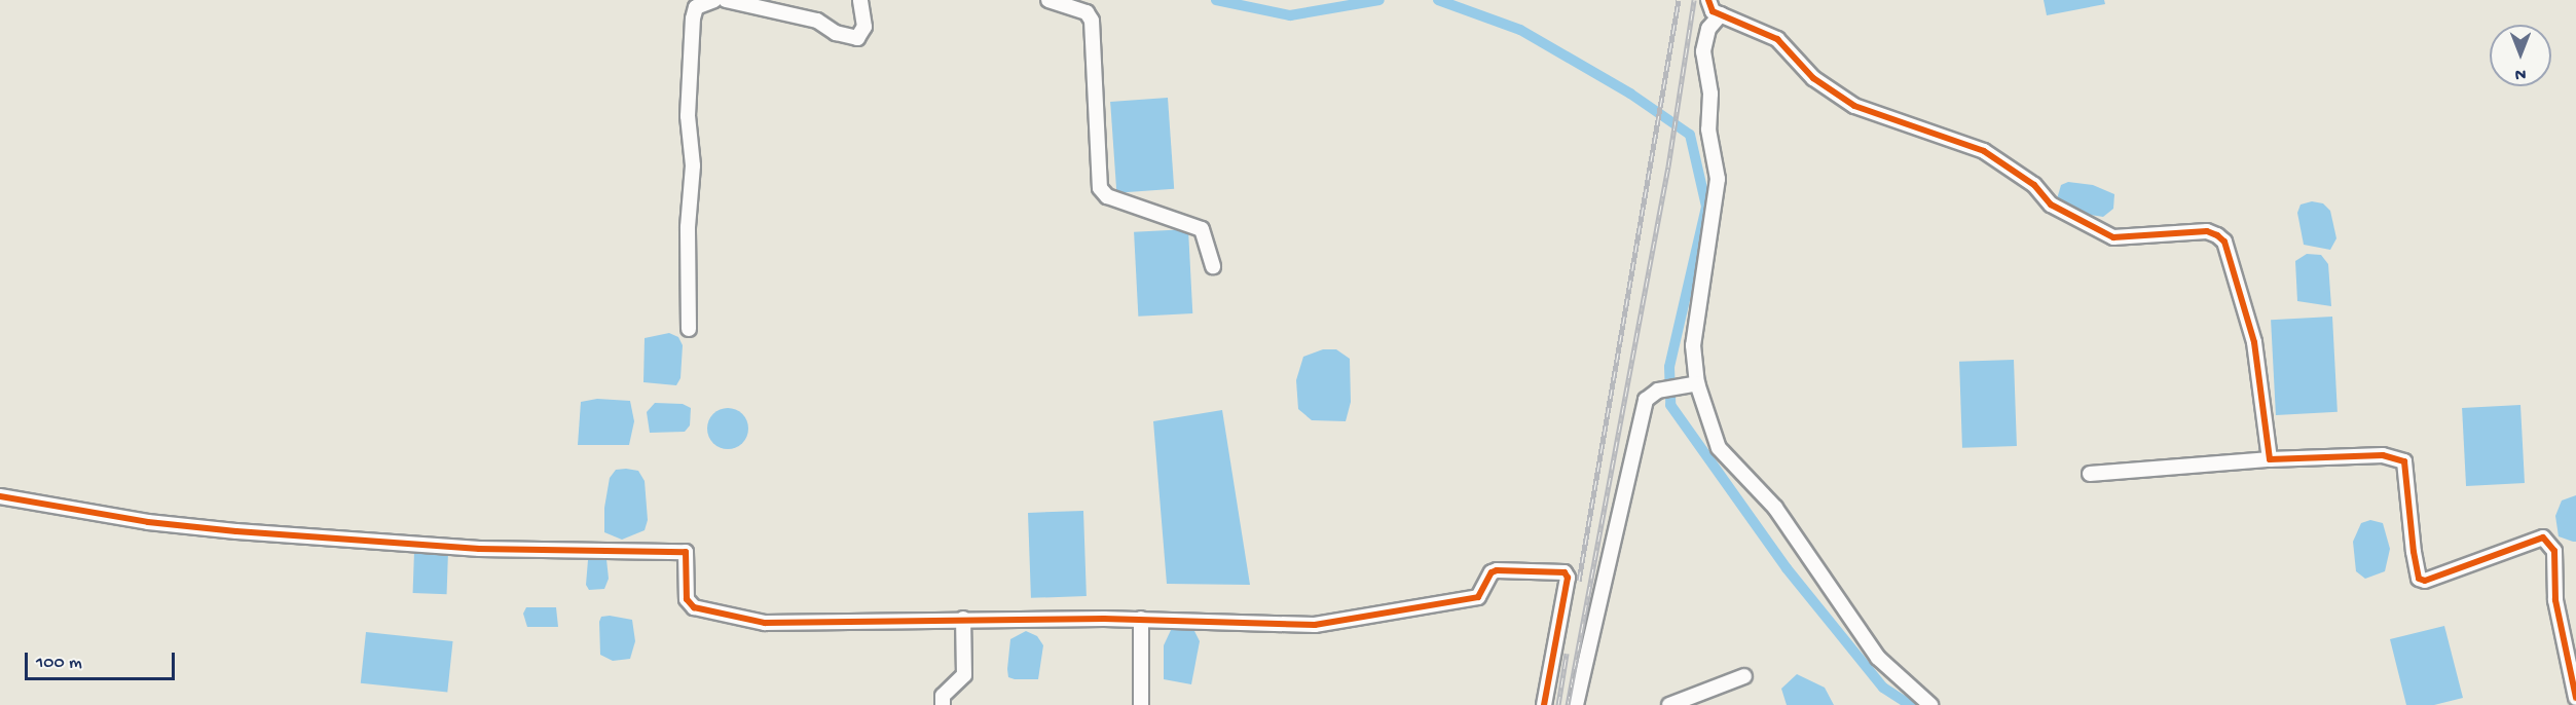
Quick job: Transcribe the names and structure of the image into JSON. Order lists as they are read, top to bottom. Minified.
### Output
{"scale_bar":"100 m","north":"bottom"}
